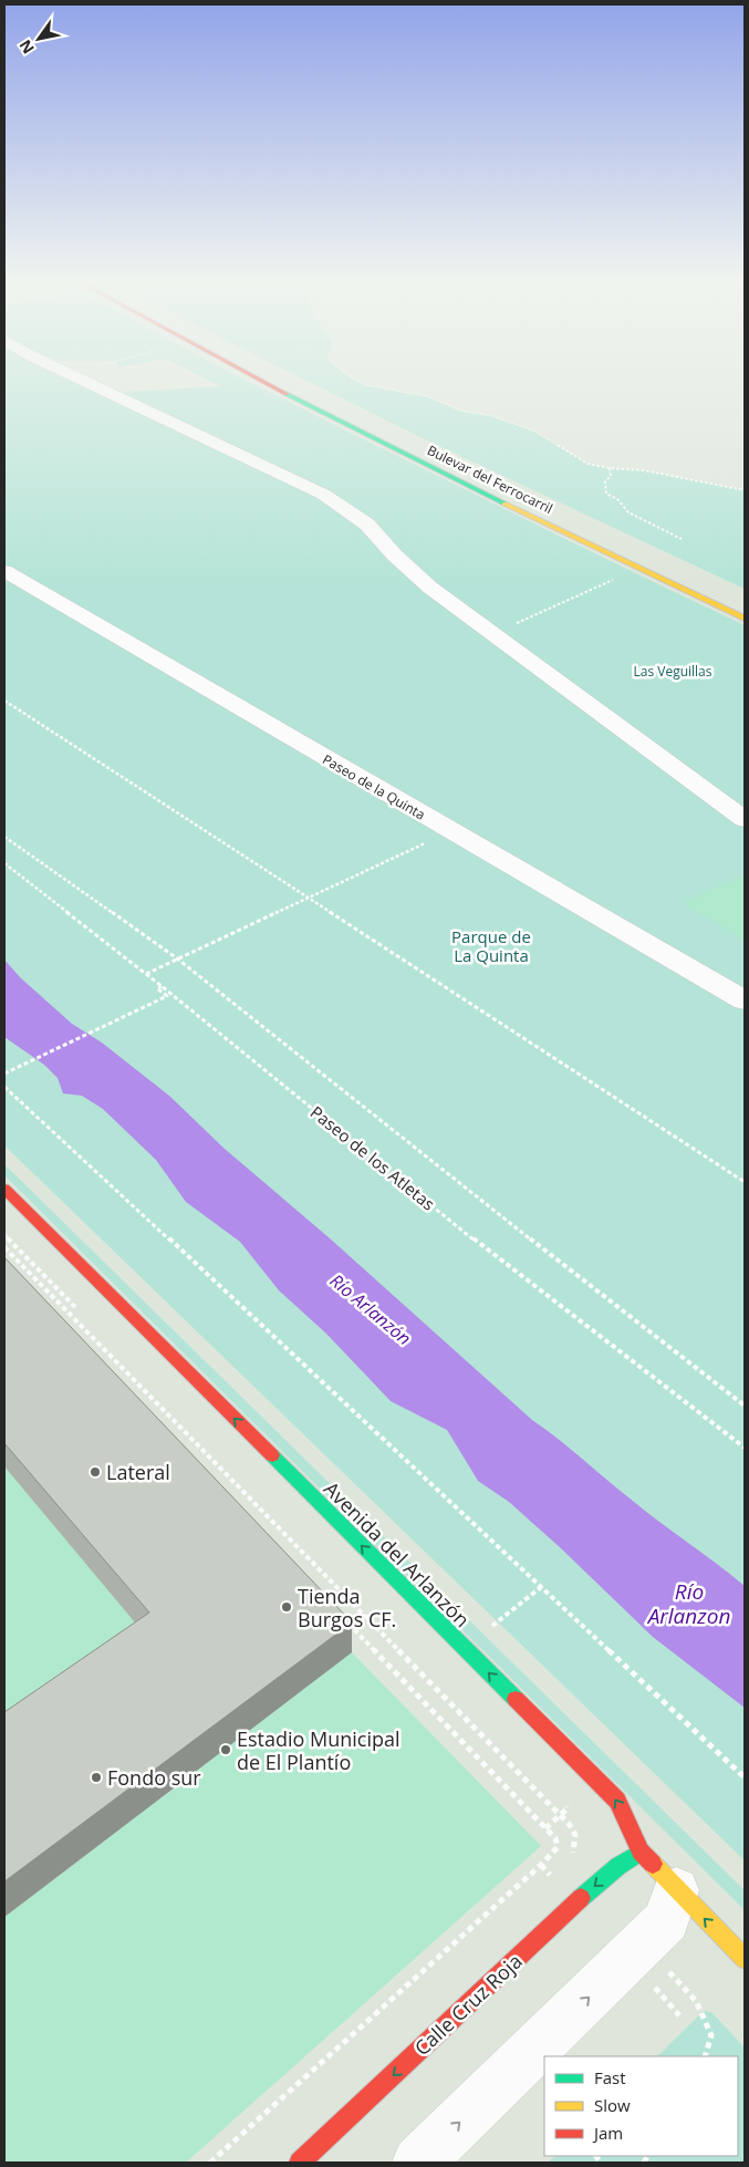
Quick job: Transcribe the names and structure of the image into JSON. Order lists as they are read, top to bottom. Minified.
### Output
{"streets":{"main road":["Bulevar del Ferrocarril","Avenida del Arlanzón","Calle Cruz Roja"],"street":["Paseo de la Quinta"],"path":["Paseo de los Atletas"]},"crossings":[["Avenida del Arlanzón","Calle Cruz Roja"]],"one_way":["Avenida del Arlanzón","Calle Cruz Roja"],"water":["Río Arlanzón","Río Arlanzon"],"parks":["Las Veguillas","Parque de La Quinta"],"places":["Lateral","Tienda Burgos CF.","Estadio Municipal de El Plantío","Fondo sur"],"legend":["Fast","Slow","Jam"],"north":"bottom left"}
